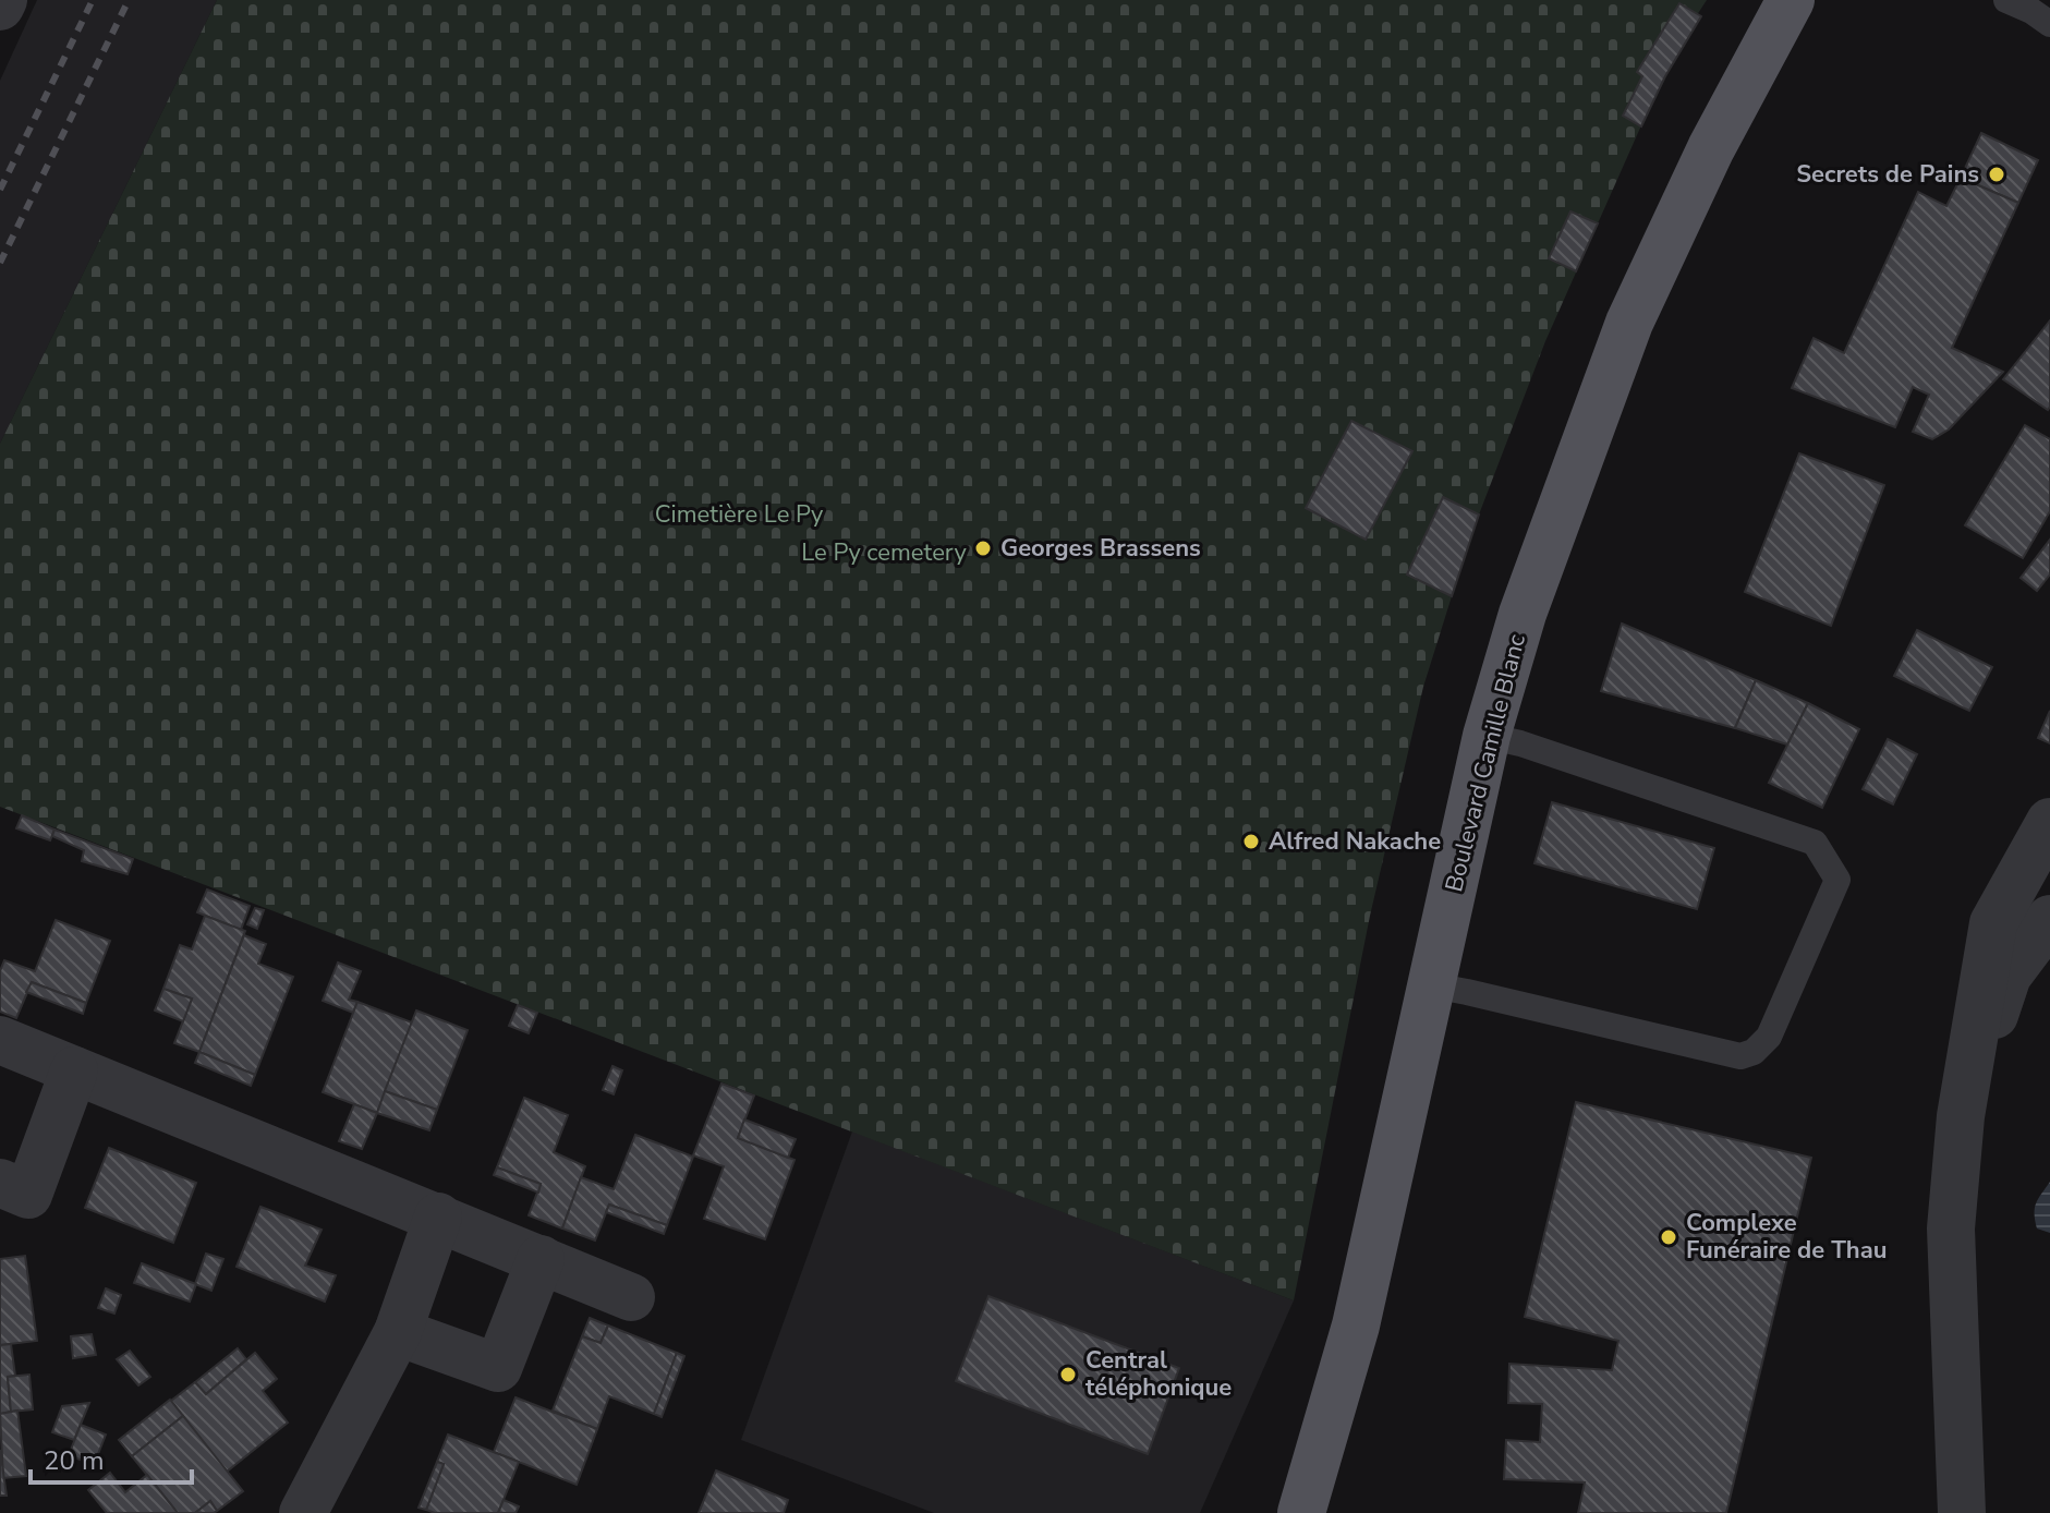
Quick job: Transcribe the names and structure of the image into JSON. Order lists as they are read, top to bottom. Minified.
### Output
{"streets":{"main road":["Boulevard Camille Blanc"]},"parks":["Cimetière Le Py","Le Py cemetery"],"places":["Secrets de Pains","Georges Brassens","Alfred Nakache","Complexe Funéraire de Thau","Central téléphonique"],"scale_bar":"20 m"}
